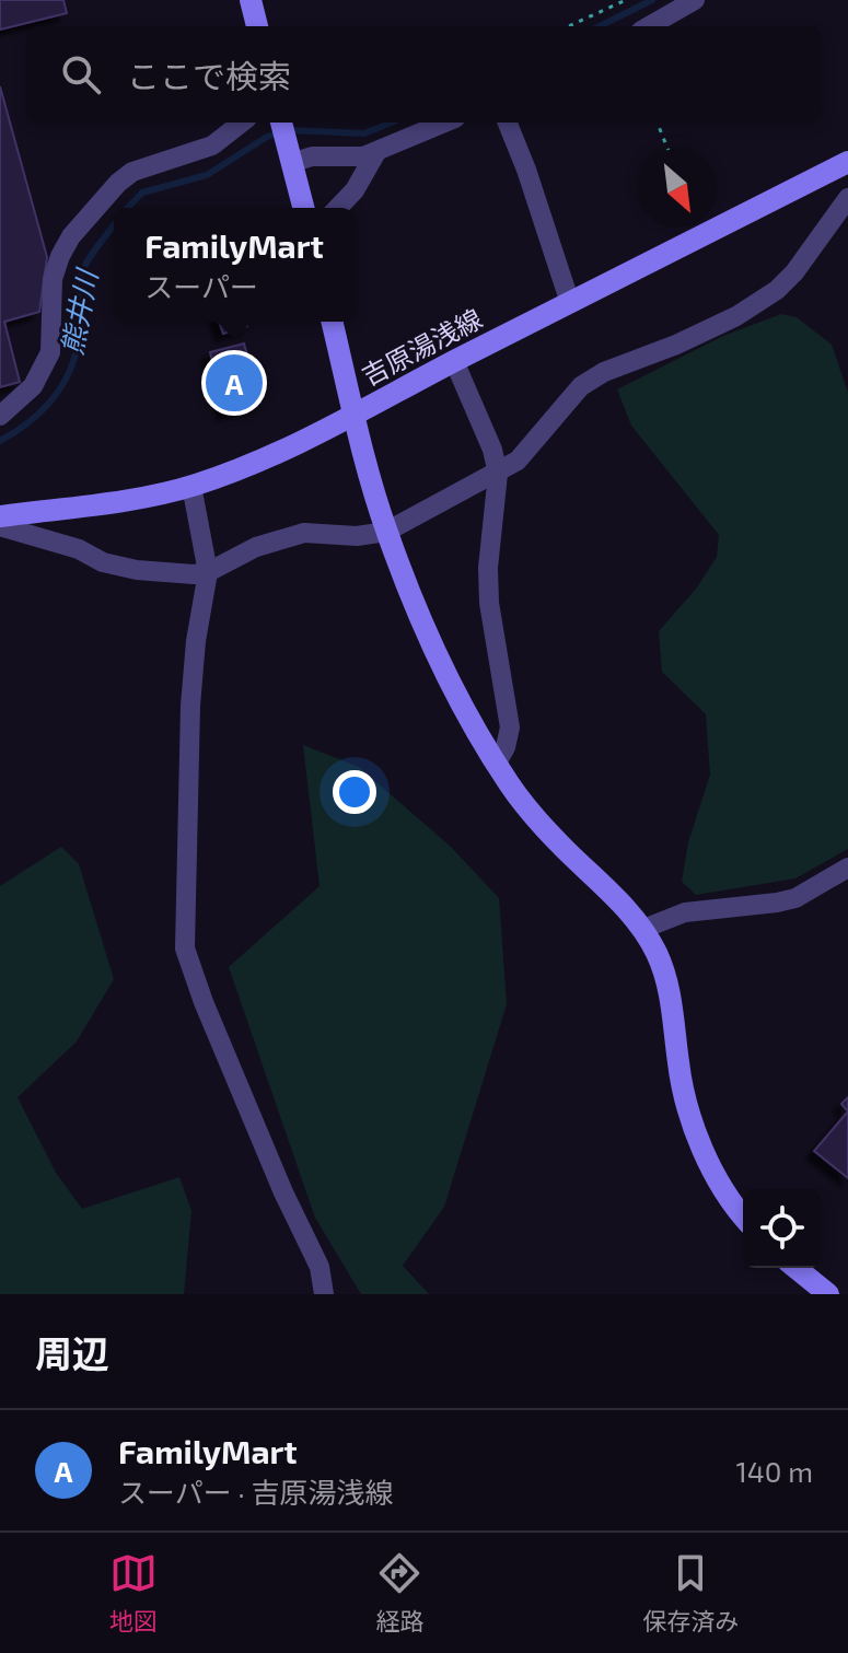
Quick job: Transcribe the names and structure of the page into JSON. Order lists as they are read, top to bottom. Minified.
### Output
{"streets":{"street":["吉原湯浅線"]},"water":["熊井川"],"north":"bottom right","page":{"search":"ここで検索","popup":["FamilyMart","スーパー"],"pins":"A","heading":"周辺","list":[{"mark":"A","name":"FamilyMart","note":"スーパー · 吉原湯浅線","value":"140 m"}],"nav":["地図","経路","保存済み"]}}
